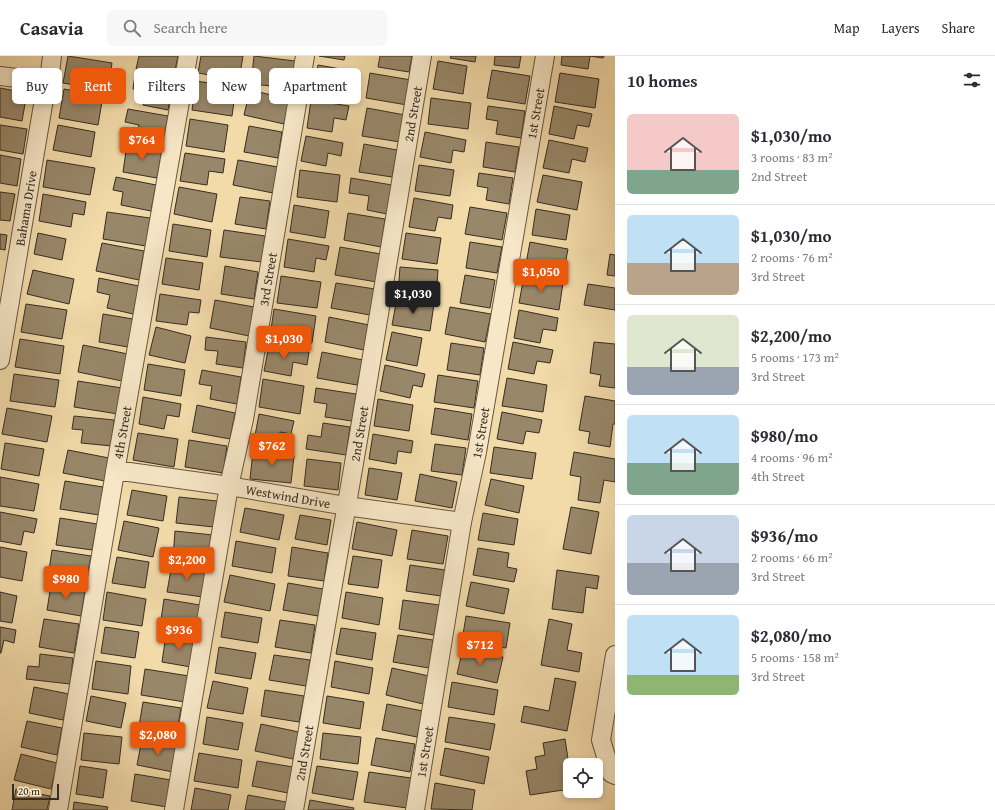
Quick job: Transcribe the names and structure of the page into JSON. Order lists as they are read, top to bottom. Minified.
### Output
{"streets":{"street":["2nd Street","1st Street","Bahama Drive","3rd Street","4th Street","Westwind Drive"]},"crossings":[["2nd Street","Westwind Drive"],["1st Street","Westwind Drive"],["3rd Street","Westwind Drive"],["4th Street","Westwind Drive"]],"scale_bar":"20 m","page":{"header":"Casavia","search":"Search here","nav":["Map","Layers","Share"],"heading":"10 homes","chip":["Buy","Rent","Filters","New","Apartment"],"list":[{"name":"$1,030/mo","note":"3 rooms · 83 m² · 2nd Street"},{"name":"$1,030/mo","note":"2 rooms · 76 m² · 3rd Street"},{"name":"$2,200/mo","note":"5 rooms · 173 m² · 3rd Street"},{"name":"$980/mo","note":"4 rooms · 96 m² · 4th Street"},{"name":"$936/mo","note":"2 rooms · 66 m² · 3rd Street"},{"name":"$2,080/mo","note":"5 rooms · 158 m² · 3rd Street"}],"price":["$764","$1,050","$1,030","$1,030","$762","$2,200","$980","$936","$712","$2,080"],"scale":"20 m"}}
